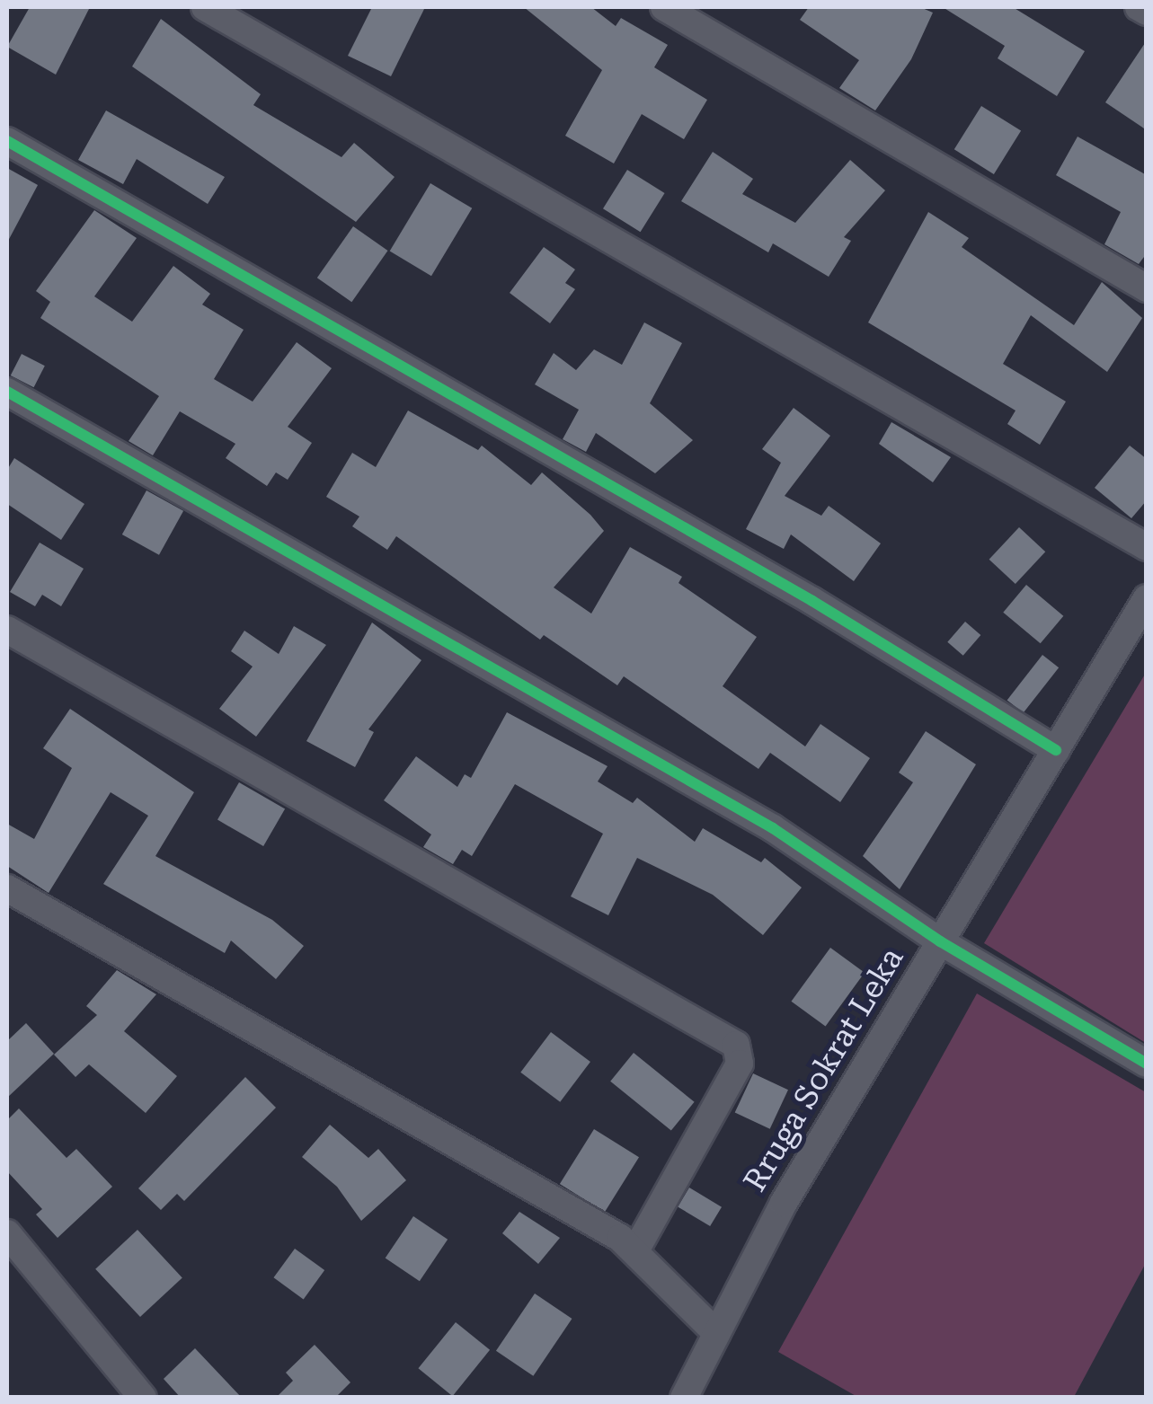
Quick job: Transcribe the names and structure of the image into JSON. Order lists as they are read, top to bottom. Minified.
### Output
{"streets":{"street":["Rruga Sokrat Leka"]}}
